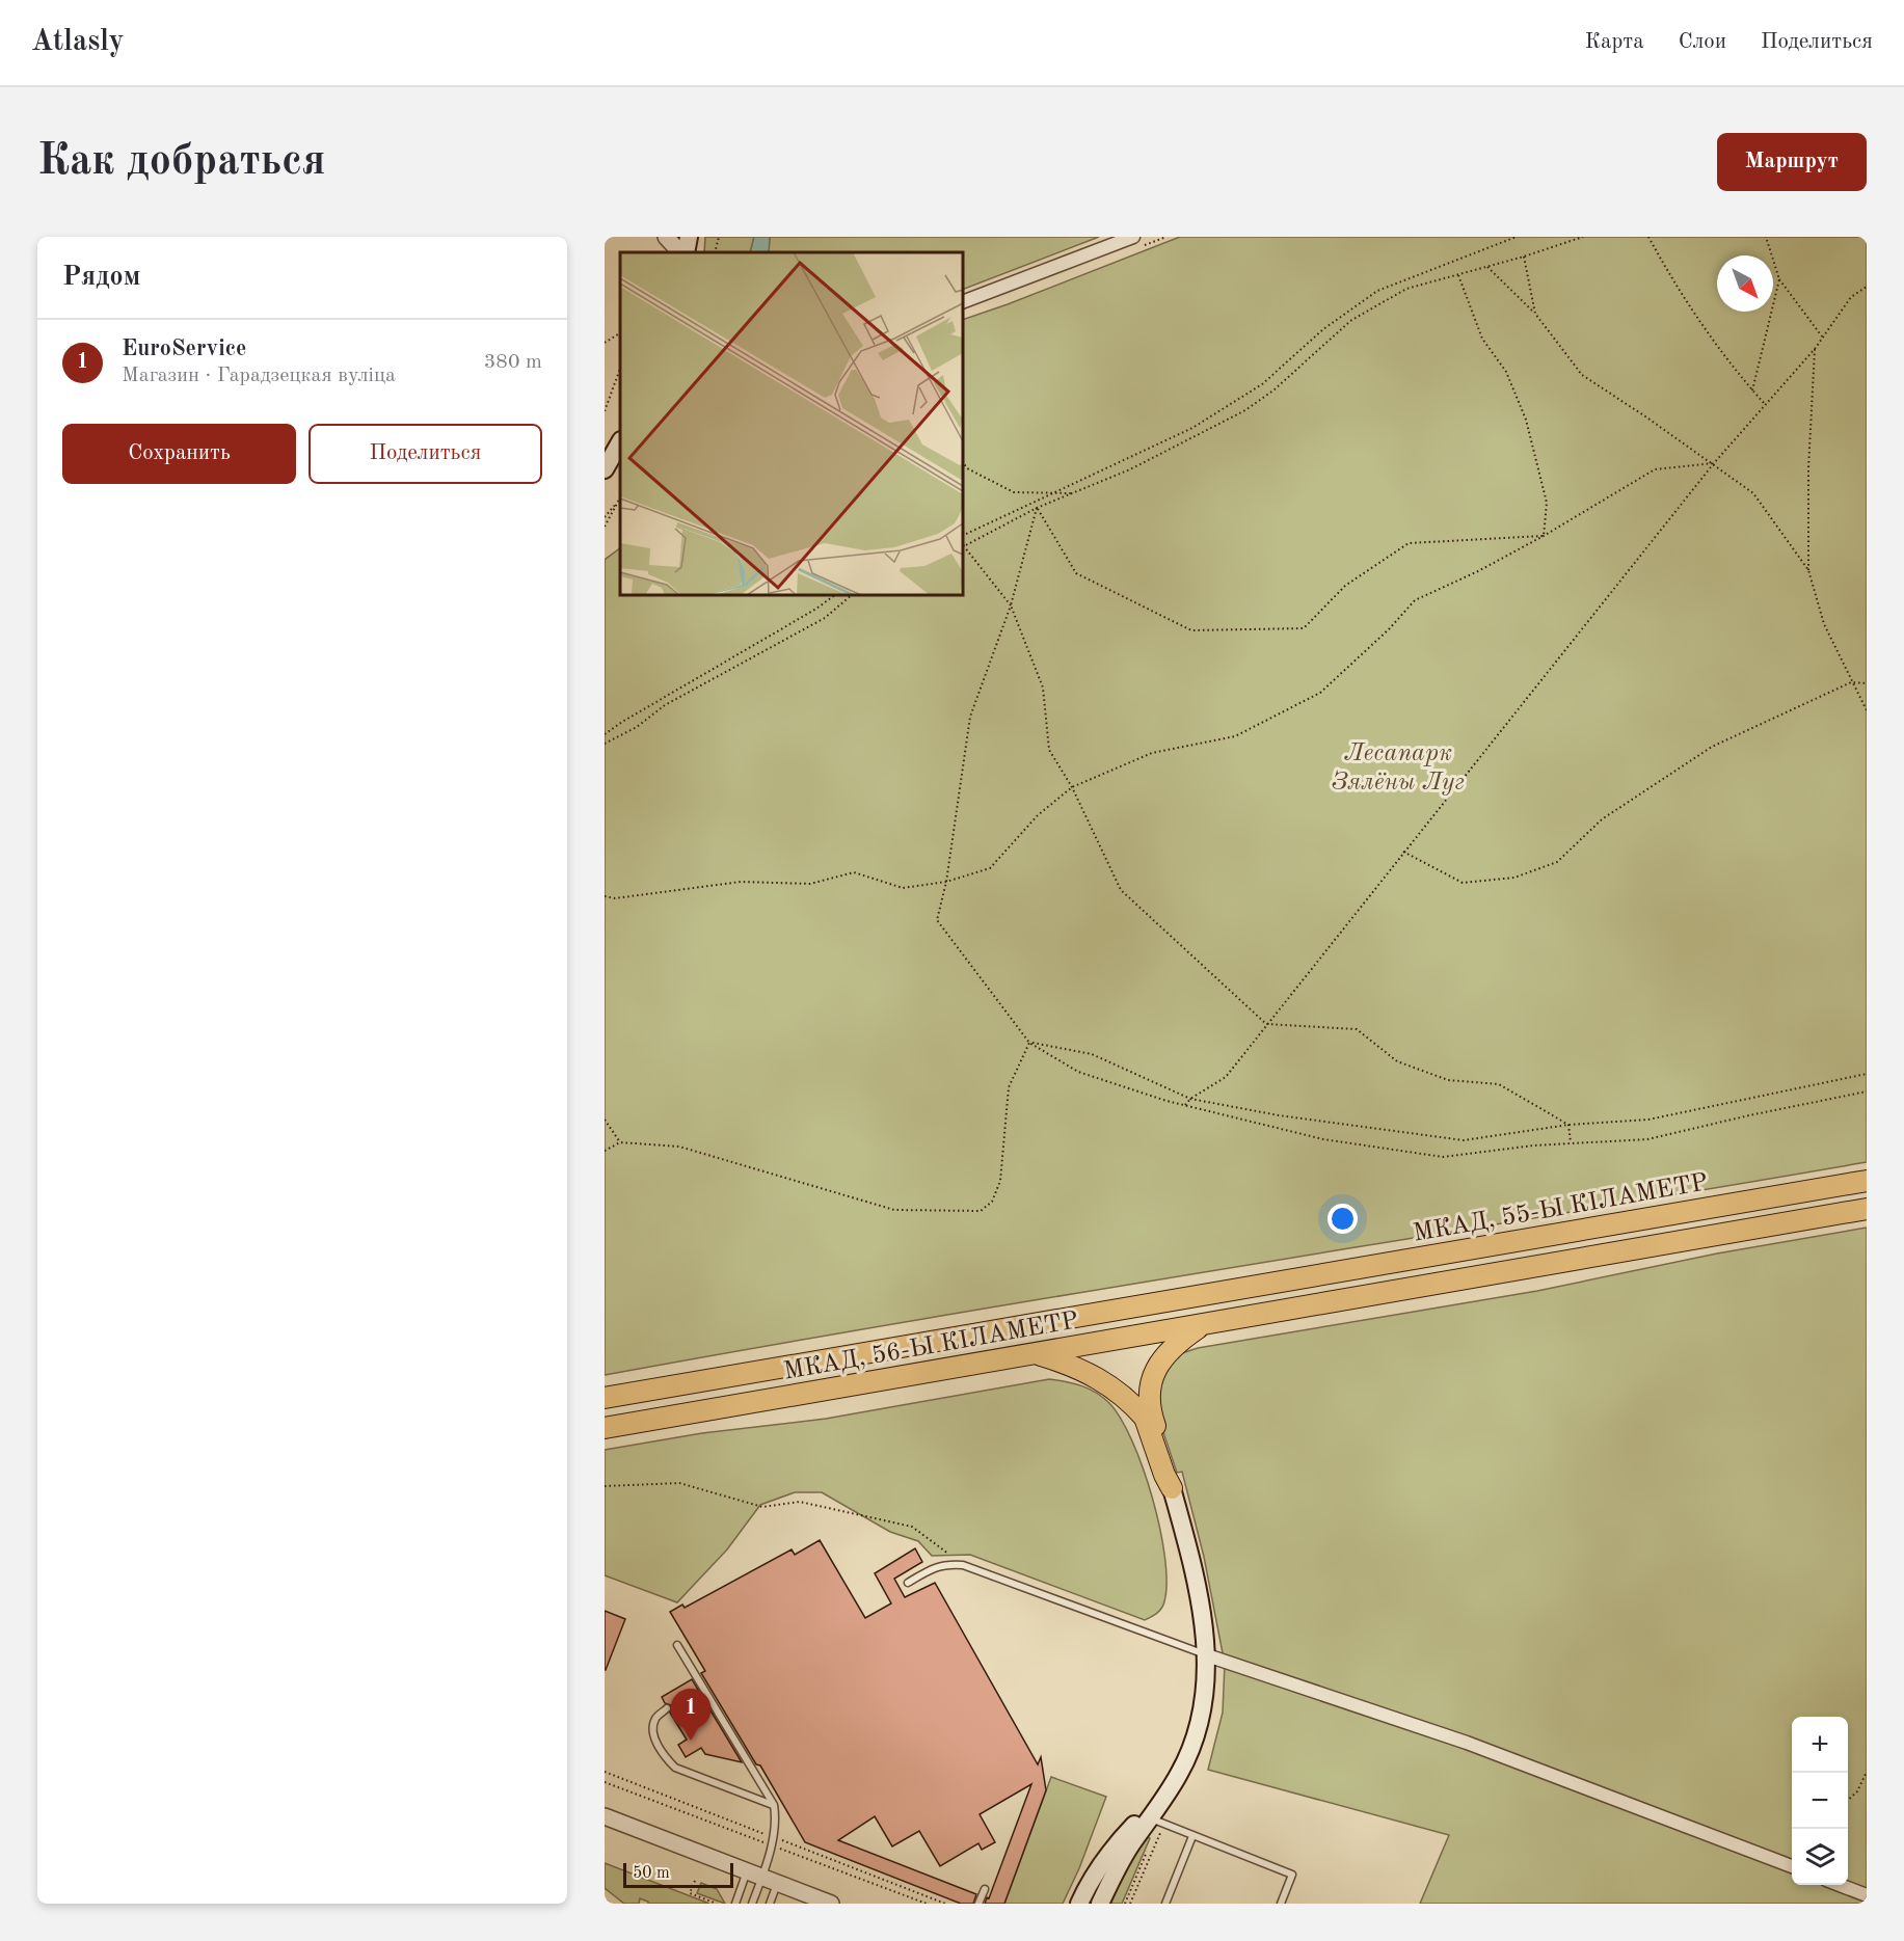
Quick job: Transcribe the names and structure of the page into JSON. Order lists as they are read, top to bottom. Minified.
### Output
{"streets":{"highway":["МКАД, 55-Ы КІЛАМЕТР","МКАД, 56-Ы КІЛАМЕТР"]},"crossings":[["МКАД, 55-Ы КІЛАМЕТР","МКАД, 56-Ы КІЛАМЕТР"]],"parks":["Лесапарк Зялёны Луг"],"scale_bar":"50 m","north":"bottom right","page":{"header":"Atlasly","nav":["Карта","Слои","Поделиться"],"buttons":["Маршрут",["Сохранить","Поделиться"]],"title":"Как добраться","heading":"Рядом","list":[{"mark":"1","name":"EuroService","note":"Магазин · Гарадзецкая вуліца","value":"380 m"}],"pins":"1","map_buttons":["+","−"],"scale":"50 m"}}
